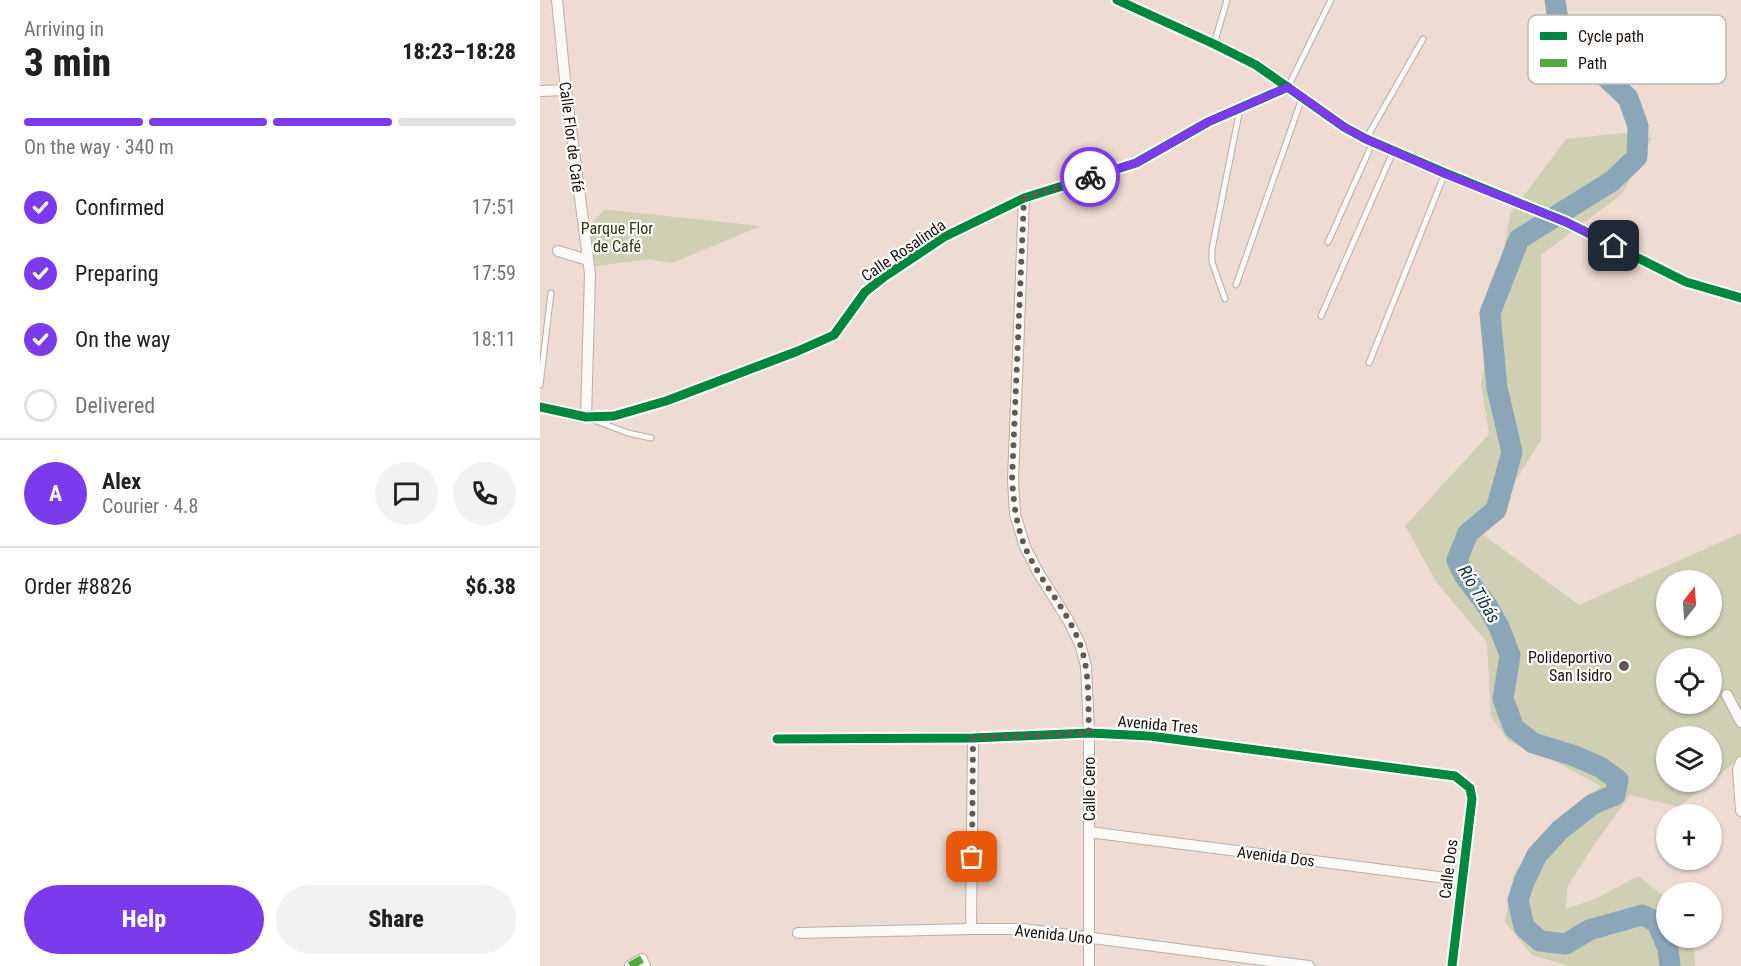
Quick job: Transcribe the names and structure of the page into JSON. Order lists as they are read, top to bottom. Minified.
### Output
{"streets":{"street":["Calle Flor de Café","Calle Rosalinda","Avenida Tres","Calle Cero","Avenida Dos","Calle Dos","Avenida Uno"]},"crossings":[["Calle Flor de Café","Calle Rosalinda"],["Calle Rosalinda","Calle Cero"],["Avenida Tres","Calle Cero"],["Avenida Tres","Calle Dos"],["Calle Cero","Avenida Dos"],["Calle Cero","Avenida Uno"],["Avenida Dos","Calle Dos"]],"water":["Río Tibás"],"parks":["Parque Flor de Café"],"places":["Polideportivo San Isidro"],"legend":["Cycle path","Path"],"north":"top","page":{"heading":["3 min","Arriving in","18:23–18:28"],"panel":["Alex","Courier · 4.8","Order #8826","$6.38"],"bar":"On the way · 340 m","list":[["Confirmed","17:51"],["Preparing","17:59"],["On the way","18:11"],"Delivered"],"round":"A","map_buttons":["+","−"],"buttons":["Help","Share"]}}
